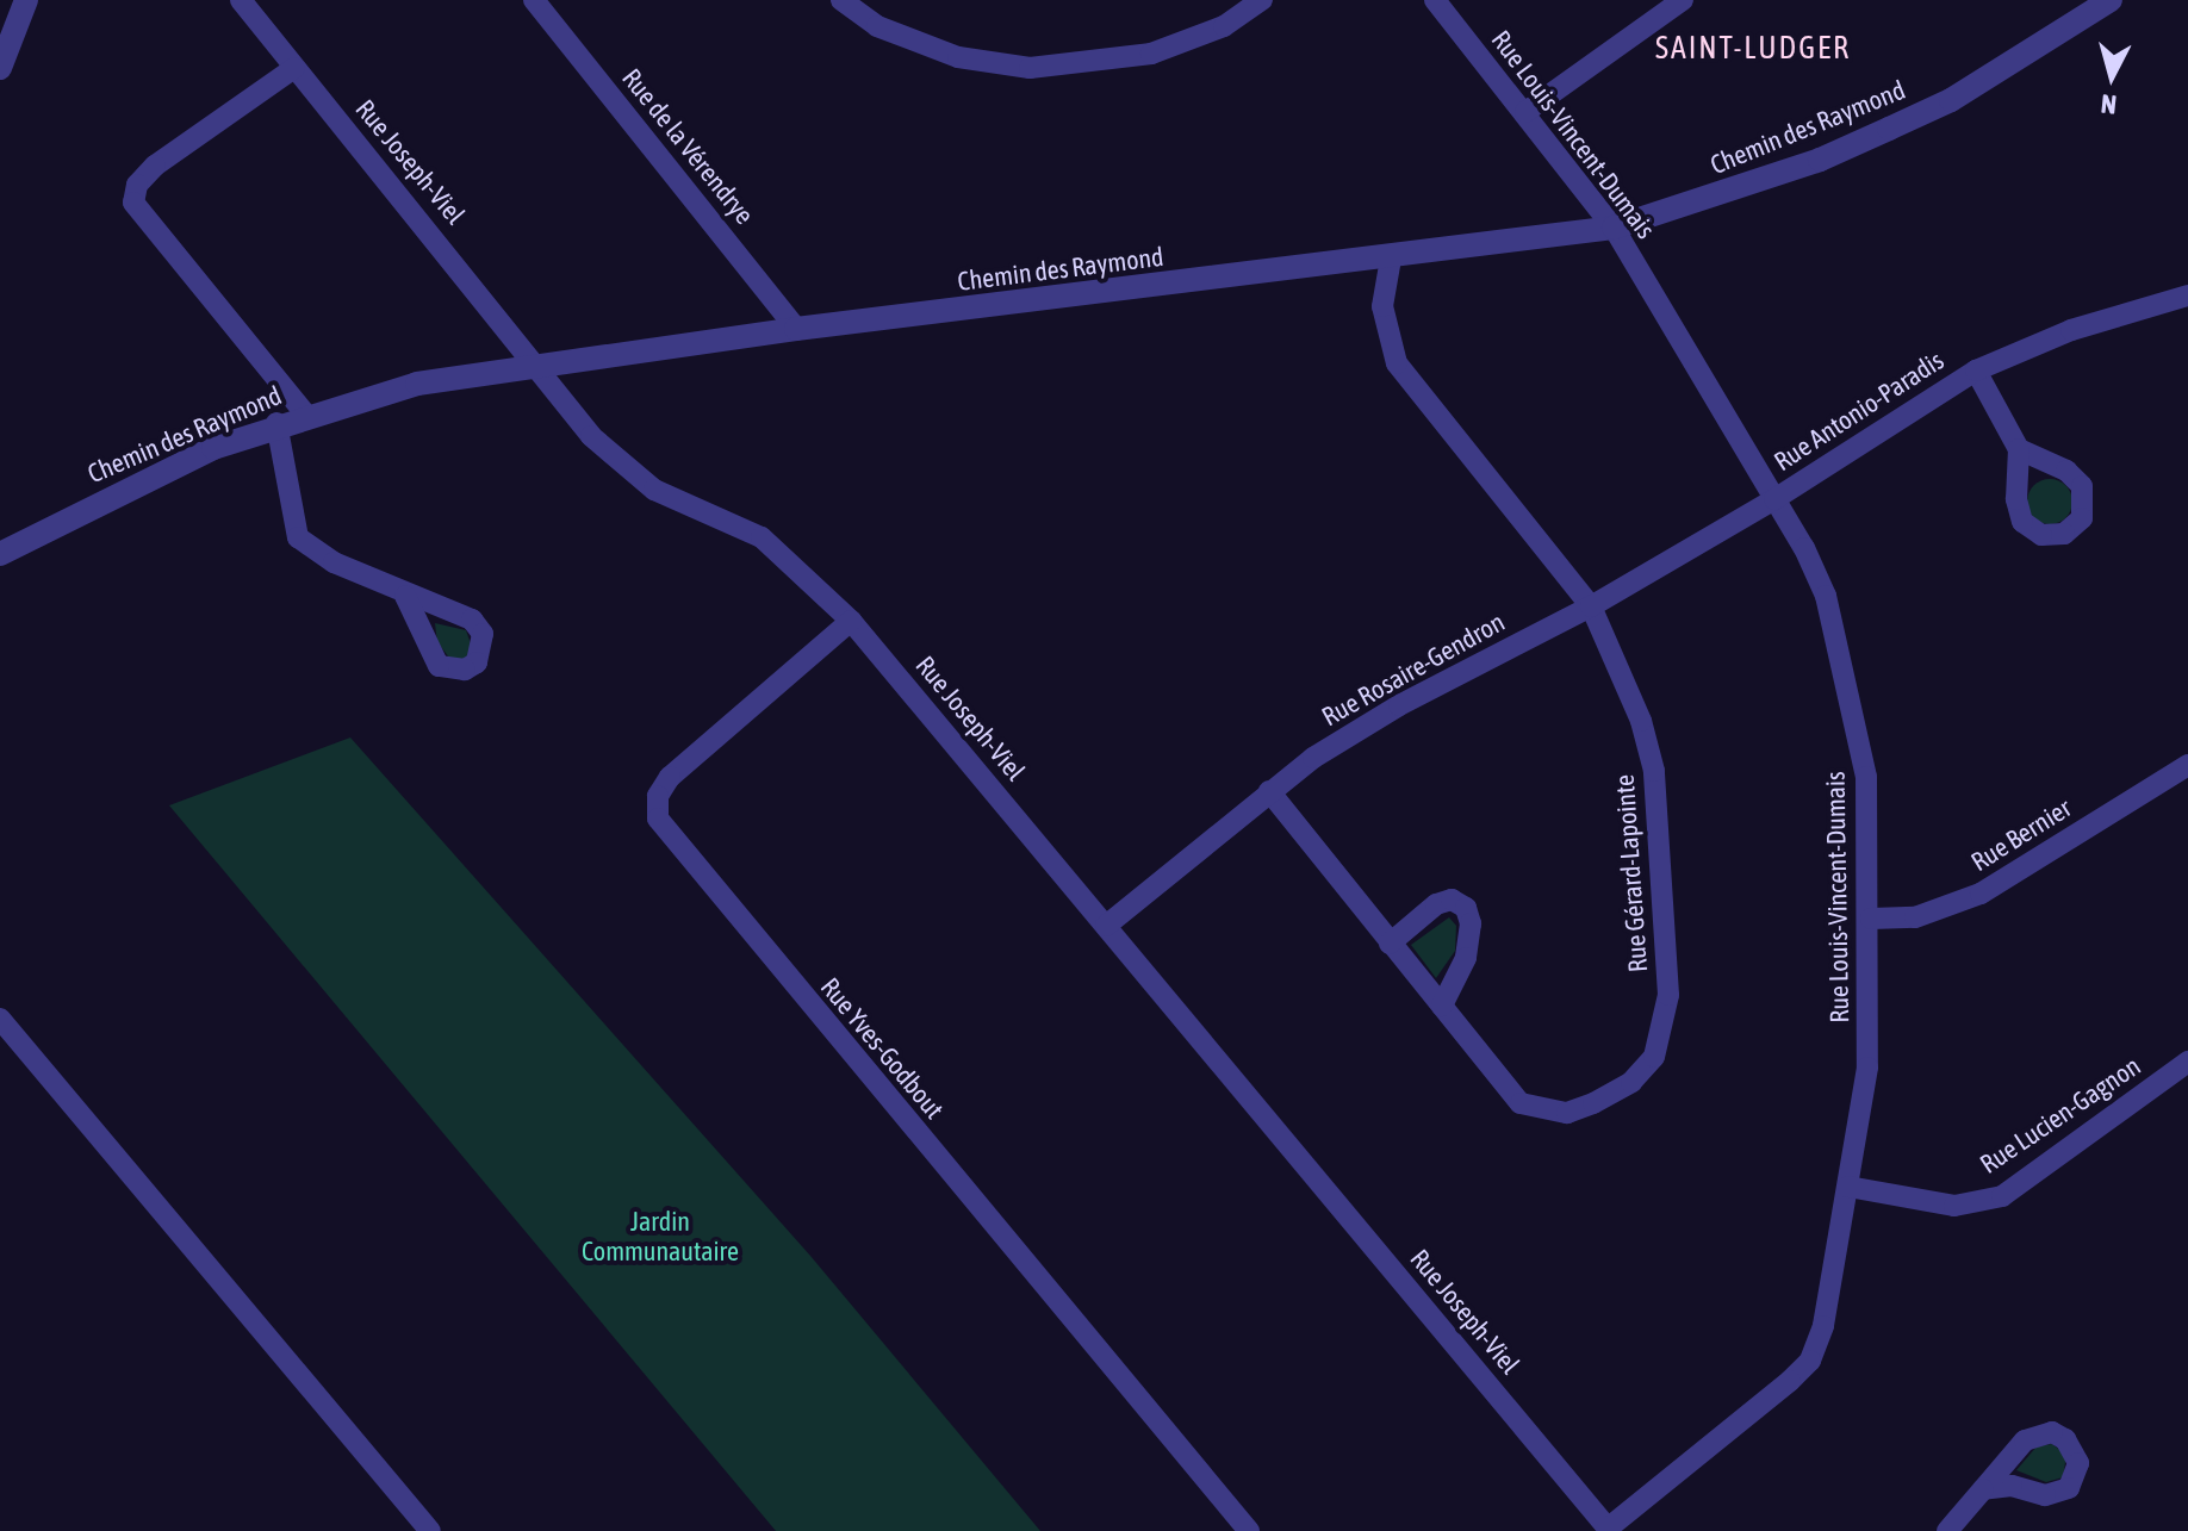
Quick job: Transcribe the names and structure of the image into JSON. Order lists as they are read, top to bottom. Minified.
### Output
{"streets":{"street":["Chemin des Raymond","Rue Louis-Vincent-Dumais","Rue de la Vérendrye","Rue Joseph-Viel","Rue Antonio-Paradis","Rue Rosaire-Gendron","Rue Bernier","Rue Gérard-Lapointe","Rue Yves-Godbout","Rue Lucien-Gagnon"]},"crossings":[["Chemin des Raymond","Rue Louis-Vincent-Dumais"],["Chemin des Raymond","Rue de la Vérendrye"],["Chemin des Raymond","Rue Joseph-Viel"],["Chemin des Raymond","Rue Gérard-Lapointe"],["Rue Louis-Vincent-Dumais","Rue Joseph-Viel"],["Rue Louis-Vincent-Dumais","Rue Antonio-Paradis"],["Rue Louis-Vincent-Dumais","Rue Rosaire-Gendron"],["Rue Louis-Vincent-Dumais","Rue Bernier"],["Rue Louis-Vincent-Dumais","Rue Lucien-Gagnon"],["Rue Joseph-Viel","Rue Rosaire-Gendron"],["Rue Joseph-Viel","Rue Yves-Godbout"],["Rue Antonio-Paradis","Rue Rosaire-Gendron"],["Rue Rosaire-Gendron","Rue Gérard-Lapointe"]],"districts":["SAINT-LUDGER"],"parks":["Jardin Communautaire"],"north":"bottom"}
